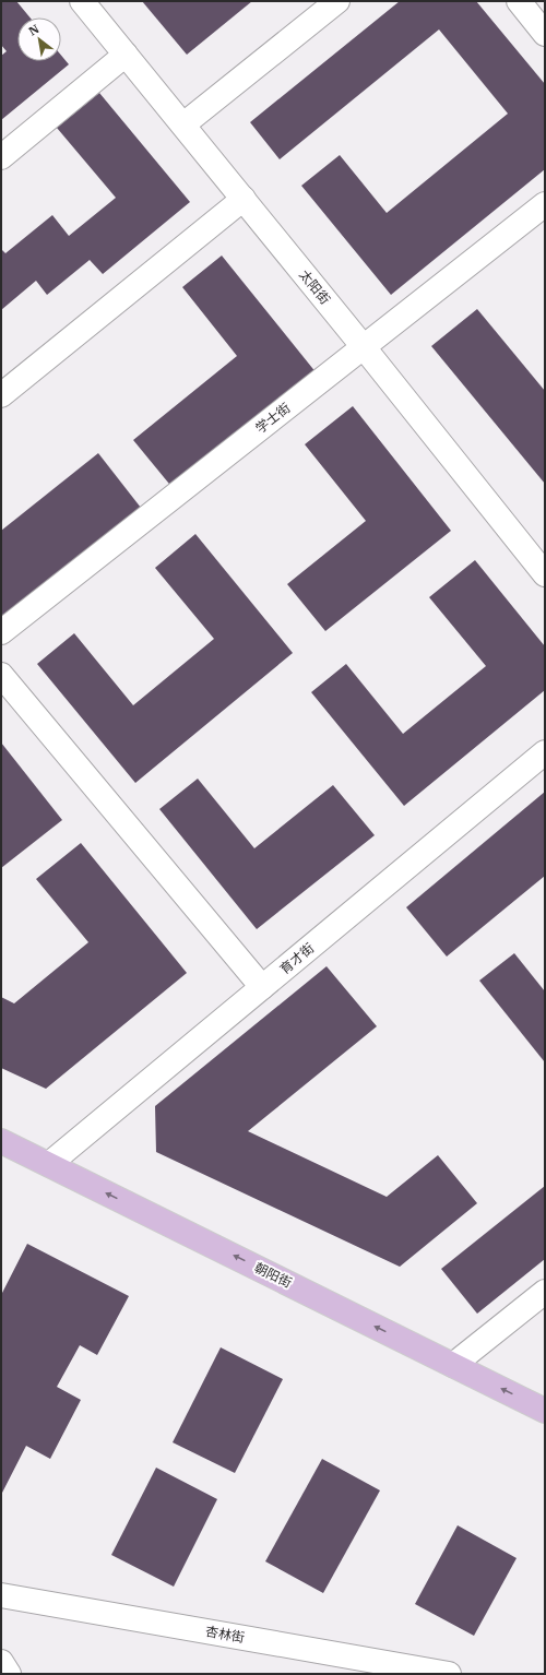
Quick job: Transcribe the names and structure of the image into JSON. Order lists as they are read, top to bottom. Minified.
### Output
{"streets":{"main road":["朝阳街"],"street":["太阳街","学士街","育才街","杏林街"]},"crossings":[["太阳街","学士街"],["育才街","朝阳街"]],"one_way":["朝阳街"],"north":"top left"}
